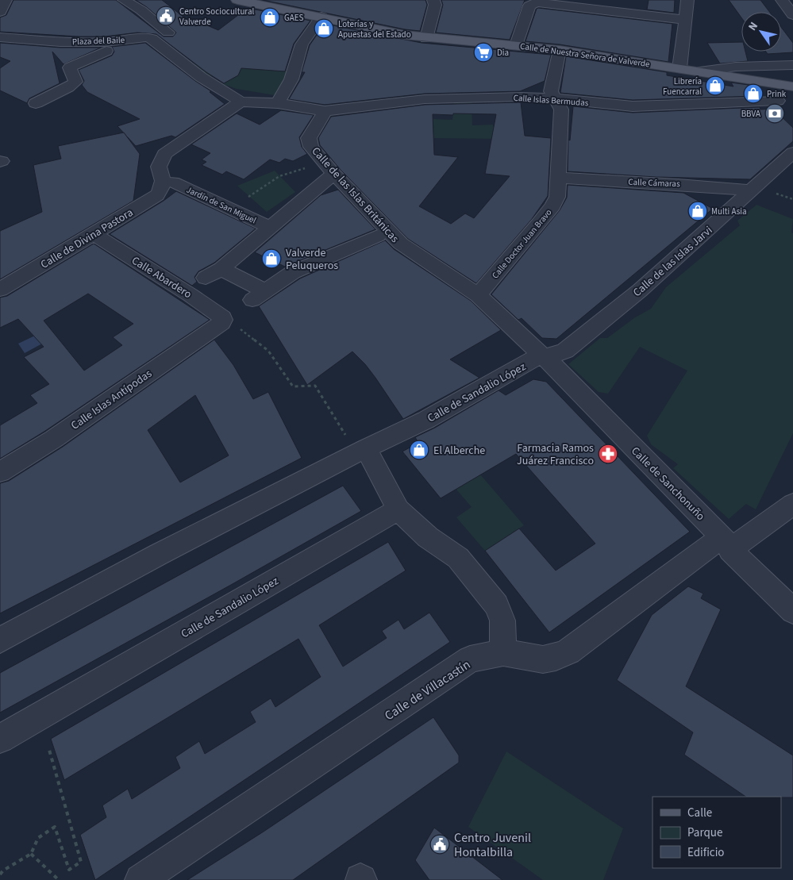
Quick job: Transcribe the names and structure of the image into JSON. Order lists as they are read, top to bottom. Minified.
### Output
{"streets":{"main road":["Calle de Nuestra Señora de Valverde"],"street":["Plaza del Baile","Calle Islas Bermudas","Calle Cámaras","Calle de las Islas Británicas","Jardín de San Miguel","Calle de Divina Pastora","Calle Doctor Juan Bravo","Calle de las Islas Jarvi","Calle Abardero","Calle de Sandalio López","Calle Islas Antípodas","Calle de Sanchonuño","Calle de Villacastín"]},"crossings":[["Plaza del Baile","Calle Islas Bermudas"],["Calle de Nuestra Señora de Valverde","Calle Islas Bermudas"],["Calle de Nuestra Señora de Valverde","Calle Doctor Juan Bravo"],["Calle Islas Bermudas","Calle de las Islas Británicas"],["Calle Islas Bermudas","Calle Doctor Juan Bravo"],["Calle Cámaras","Calle Doctor Juan Bravo"],["Calle Cámaras","Calle de las Islas Jarvi"],["Calle de las Islas Británicas","Calle Doctor Juan Bravo"],["Calle de las Islas Británicas","Calle de las Islas Jarvi"],["Calle de las Islas Británicas","Calle de Sandalio López"],["Calle de las Islas Británicas","Calle de Sanchonuño"],["Jardín de San Miguel","Calle de Divina Pastora"],["Jardín de San Miguel","Calle Abardero"],["Jardín de San Miguel","Calle Islas Antípodas"],["Calle de Divina Pastora","Calle Abardero"],["Calle de las Islas Jarvi","Calle de Sandalio López"],["Calle de las Islas Jarvi","Calle de Sanchonuño"],["Calle Abardero","Calle Islas Antípodas"],["Calle de Sandalio López","Calle de Sanchonuño"],["Calle de Sanchonuño","Calle de Villacastín"]],"places":{"public building":["Centro Sociocultural Valverde","Centro Juvenil Hontalbilla"],"shop":["GAES","Loterías y Apuestas del Estado","Librería Fuencarral","Prink","Multi Asia","Valverde Peluqueros","El Alberche"],"supermarket":["Dia"],"bank":["BBVA"],"pharmacy":["Farmacia Ramos Juárez Francisco"]},"legend":["Calle","Parque","Edificio"],"north":"top left"}
